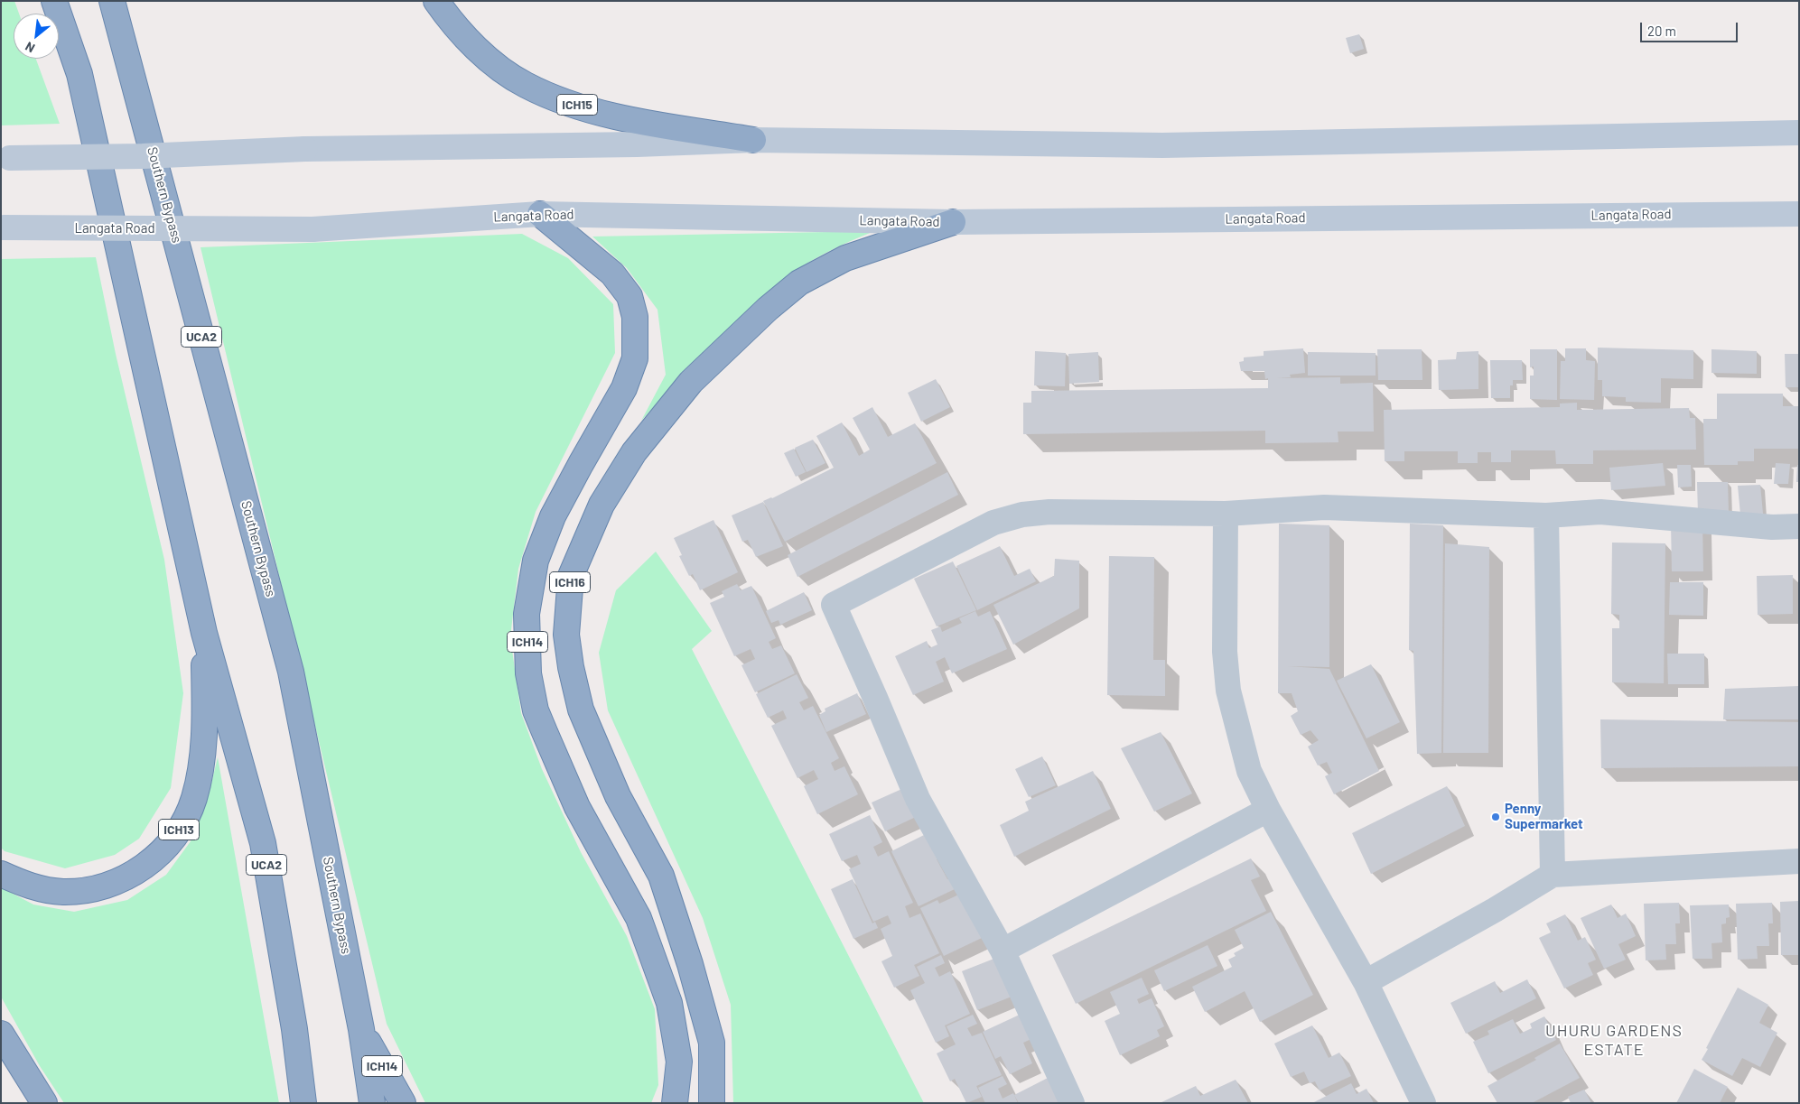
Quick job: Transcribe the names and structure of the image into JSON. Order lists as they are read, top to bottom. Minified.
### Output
{"streets":{"highway":["ICH15","Southern Bypass","UCA2","ICH16","ICH14","ICH13"],"main road":["Langata Road"]},"crossings":[["Southern Bypass","ICH14"],["Langata Road","ICH16"],["Langata Road","ICH14"],["UCA2","ICH13"]],"districts":["UHURU GARDENS ESTATE"],"places":["Penny Supermarket"],"scale_bar":"20 m","north":"bottom left"}
